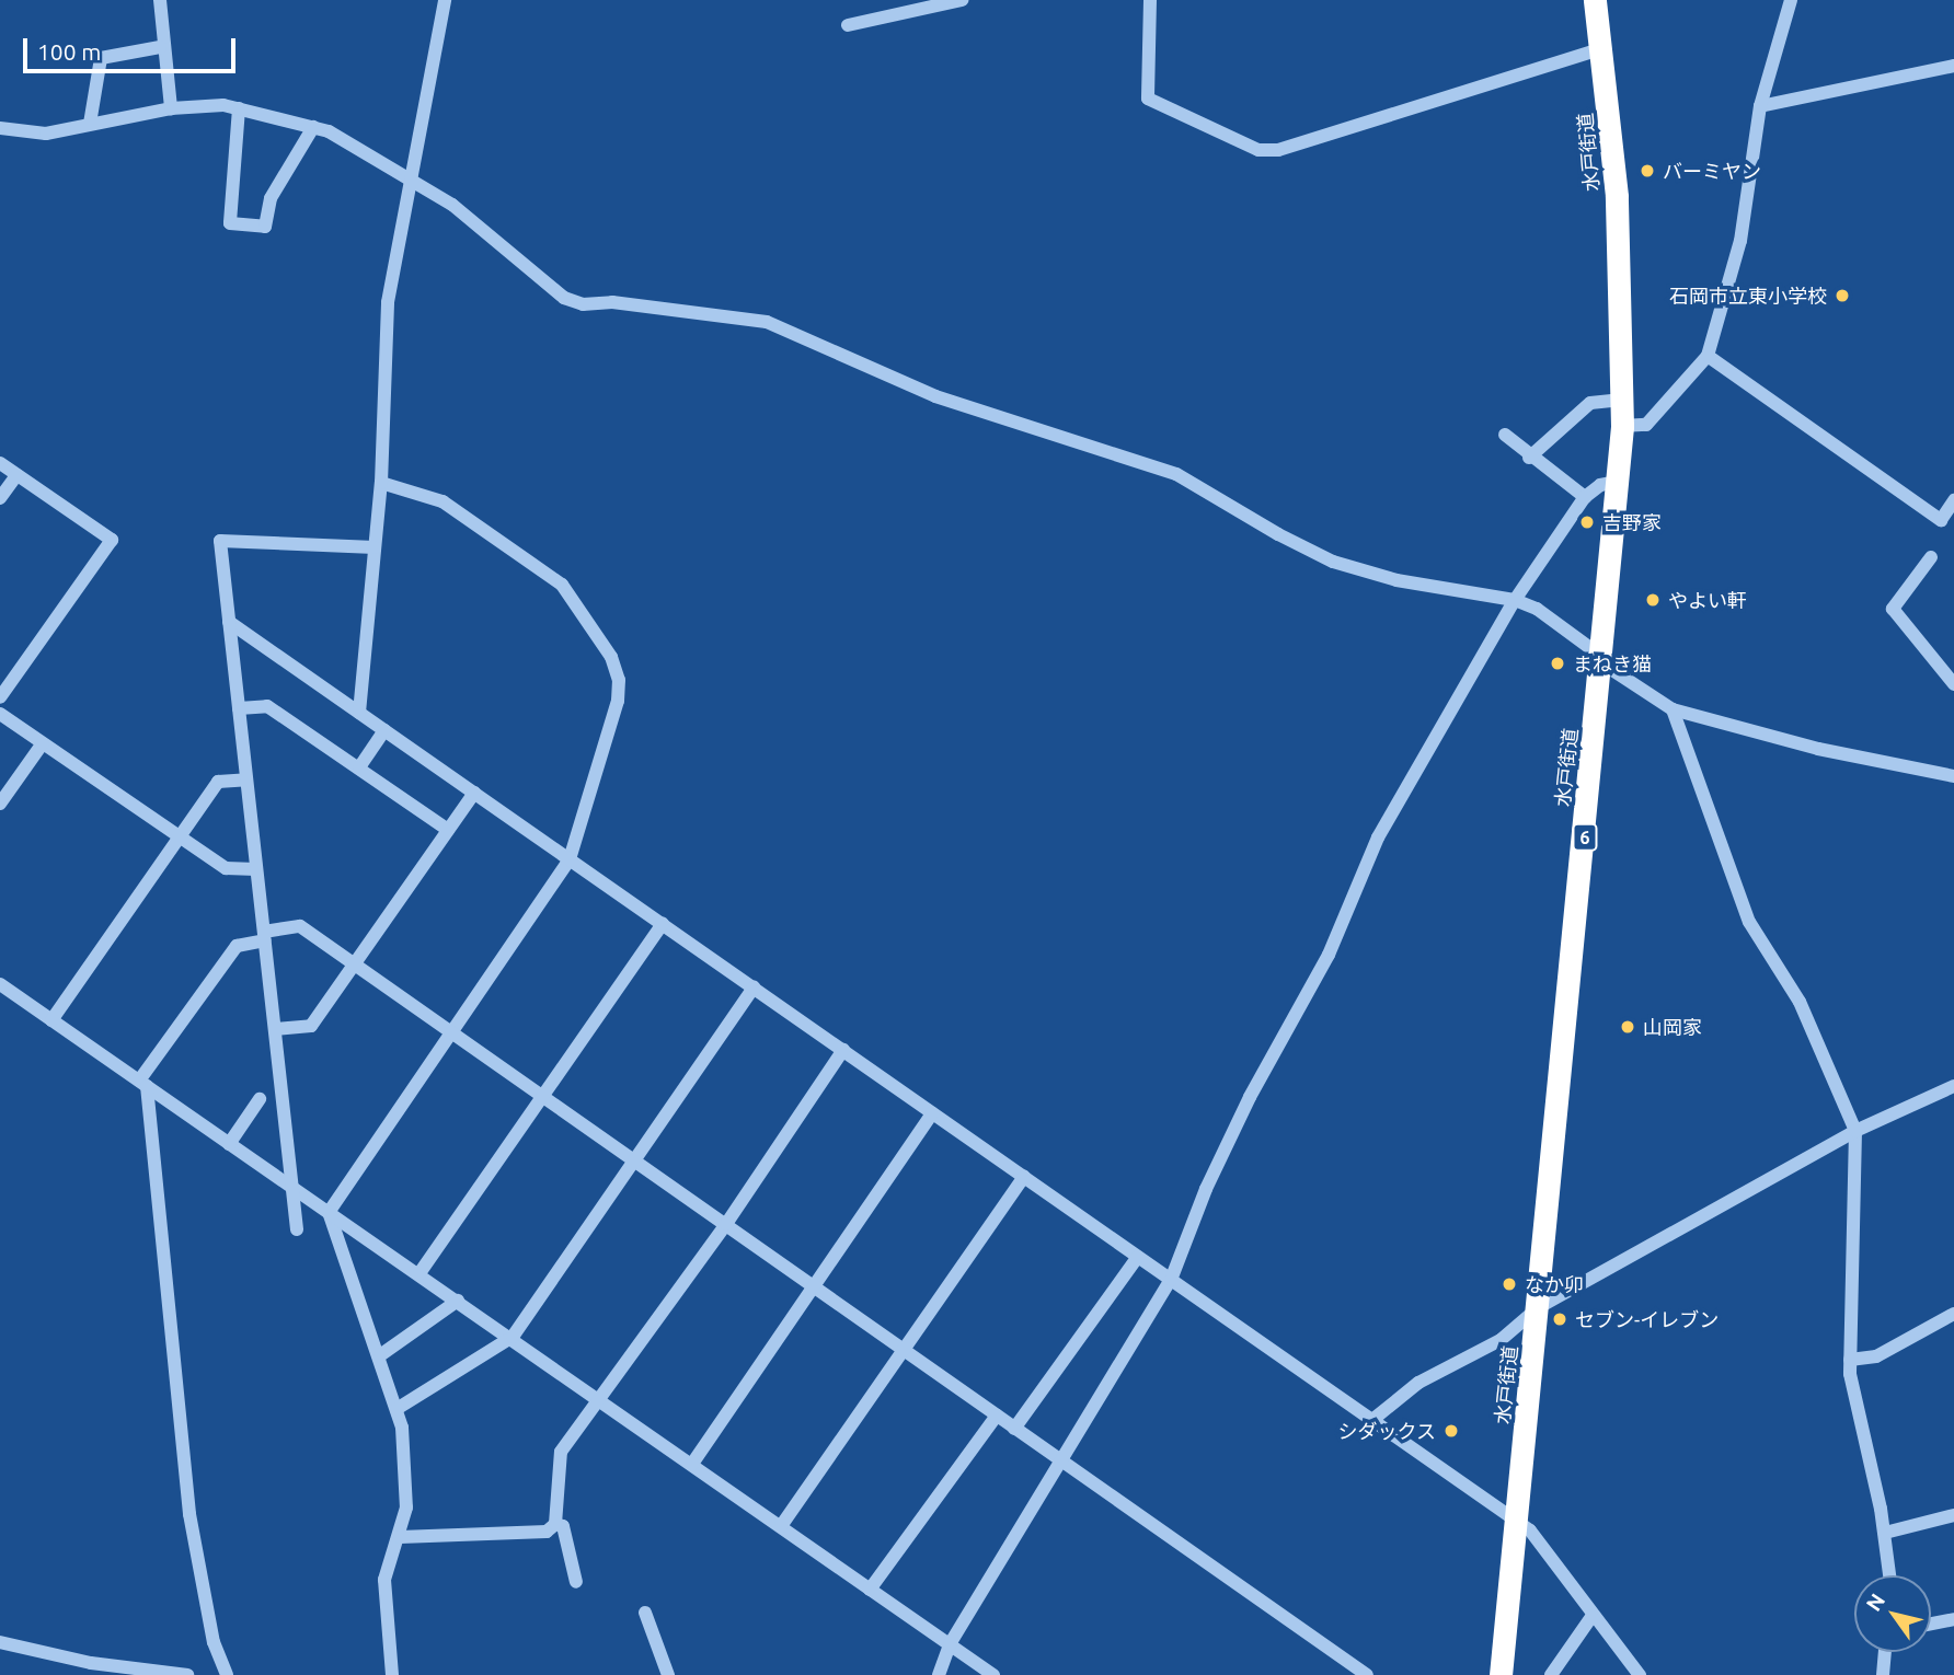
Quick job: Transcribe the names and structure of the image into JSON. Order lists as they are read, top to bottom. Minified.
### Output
{"streets":{"highway":["水戸街道","6"]},"places":["バーミヤン","石岡市立東小学校","吉野家","やよい軒","まねき猫","山岡家","なか卯","セブン-イレブン","シダックス"],"scale_bar":"100 m","north":"top left"}
